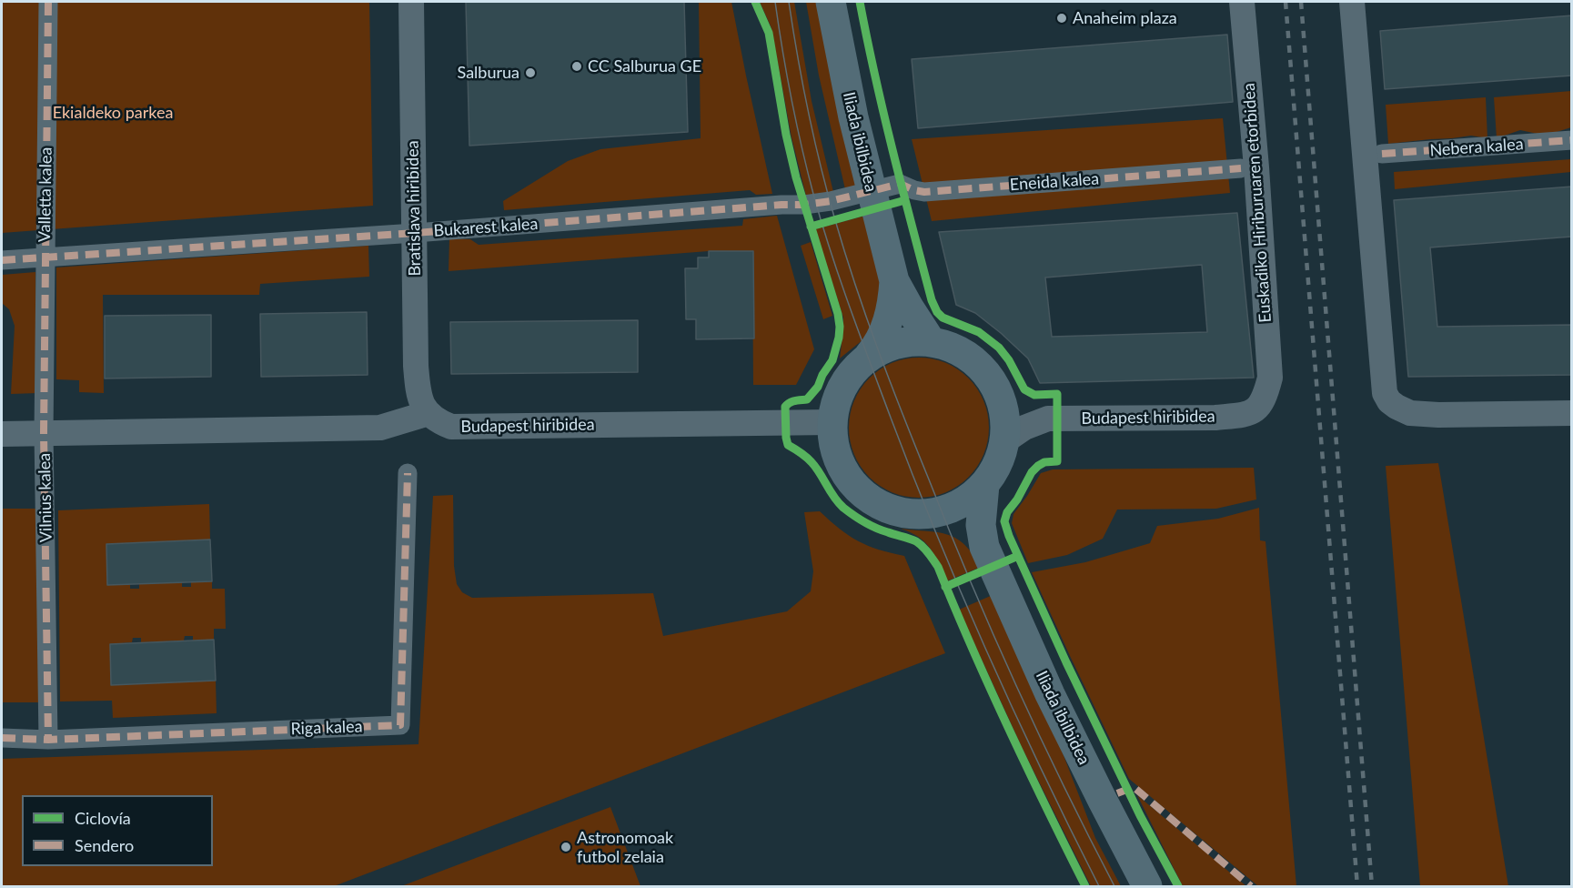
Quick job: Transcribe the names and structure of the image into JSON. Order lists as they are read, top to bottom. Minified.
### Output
{"streets":{"main road":["Iliada ibilbidea"],"street":["Nebera kalea","Eneida kalea","Valletta kalea","Euskadiko Hiriburuaren etorbidea","Bratislava hiribidea","Bukarest kalea","Budapest hiribidea","Vilnius kalea","Riga kalea"]},"crossings":[["Iliada ibilbidea","Eneida kalea"],["Iliada ibilbidea","Bukarest kalea"],["Iliada ibilbidea","Budapest hiribidea"],["Eneida kalea","Bukarest kalea"],["Valletta kalea","Bukarest kalea"],["Valletta kalea","Vilnius kalea"],["Euskadiko Hiriburuaren etorbidea","Budapest hiribidea"],["Bratislava hiribidea","Bukarest kalea"],["Bratislava hiribidea","Budapest hiribidea"],["Bukarest kalea","Vilnius kalea"],["Vilnius kalea","Riga kalea"]],"parks":["Ekialdeko parkea"],"places":["Anaheim plaza","CC Salburua GE","Salburua","Astronomoak futbol zelaia"],"legend":["Ciclovía","Sendero"]}
